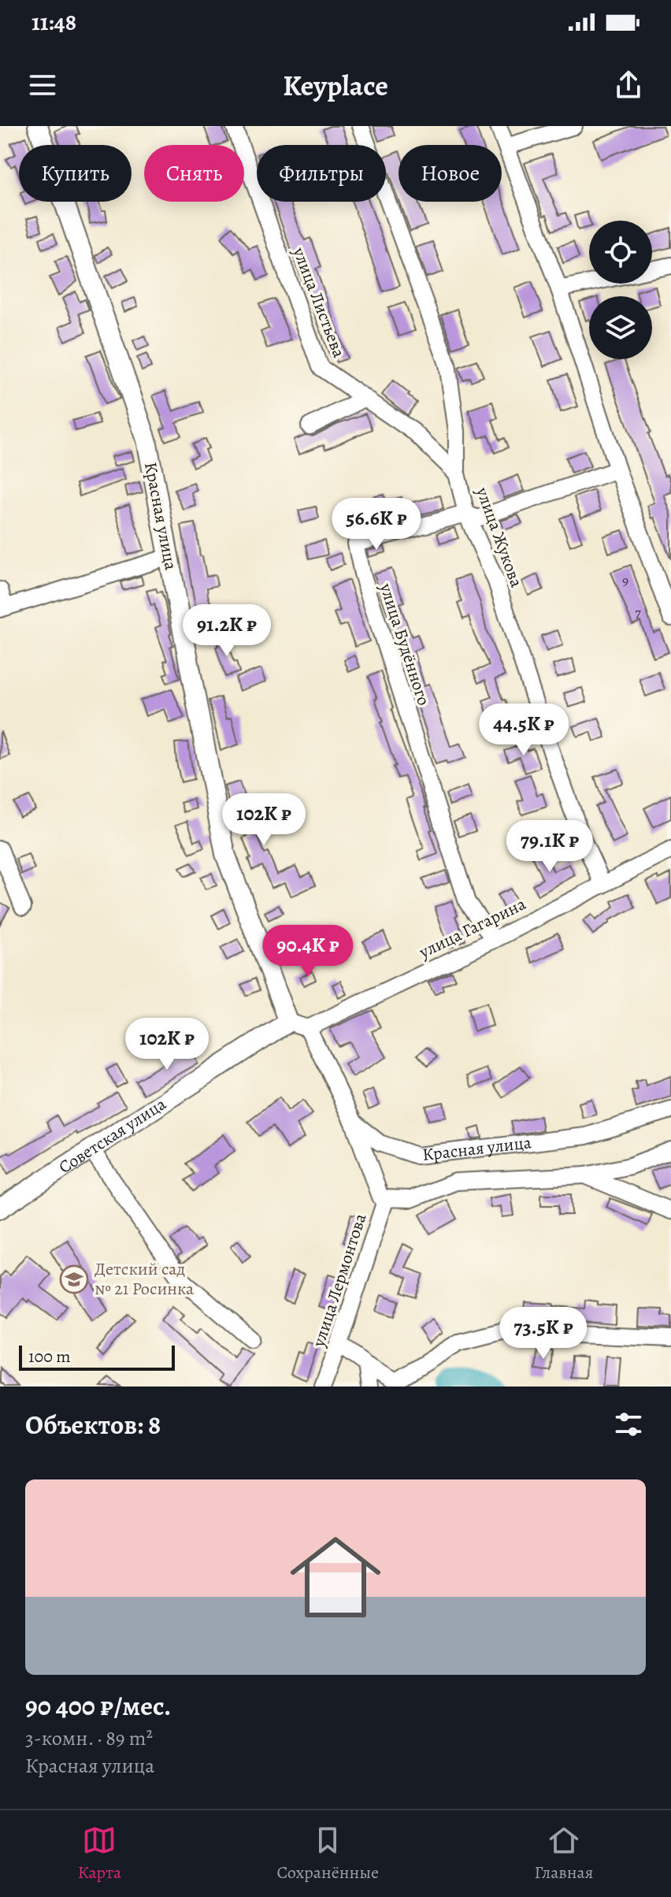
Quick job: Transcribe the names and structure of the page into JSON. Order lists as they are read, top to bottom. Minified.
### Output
{"streets":{"main road":["Красная улица","Советская улица"],"street":["улица Листьева","улица Жукова","улица Будённого","улица Гагарина","улица Лермонтова"]},"crossings":[["улица Листьева","улица Жукова"],["Красная улица","улица Гагарина"],["Красная улица","Советская улица"],["улица Жукова","улица Будённого"],["улица Жукова","улица Гагарина"],["улица Будённого","улица Гагарина"]],"places":{"school or university":["Детский сад № 21 Росинка"]},"house_numbers":["9","7"],"scale_bar":"100 m","page":{"status":"11:48","header":"Keyplace","chip":["Купить","Снять","Фильтры","Новое"],"price":["56.6K ₽","91.2K ₽","44.5K ₽","102K ₽","79.1K ₽","90.4K ₽","102K ₽","73.5K ₽"],"scale":"100 m","heading":"Объектов: 8","list":[{"name":"90 400 ₽/мес.","note":"3-комн. · 89 m² · Красная улица"}],"tabs":["Карта","Сохранённые","Главная"]}}
